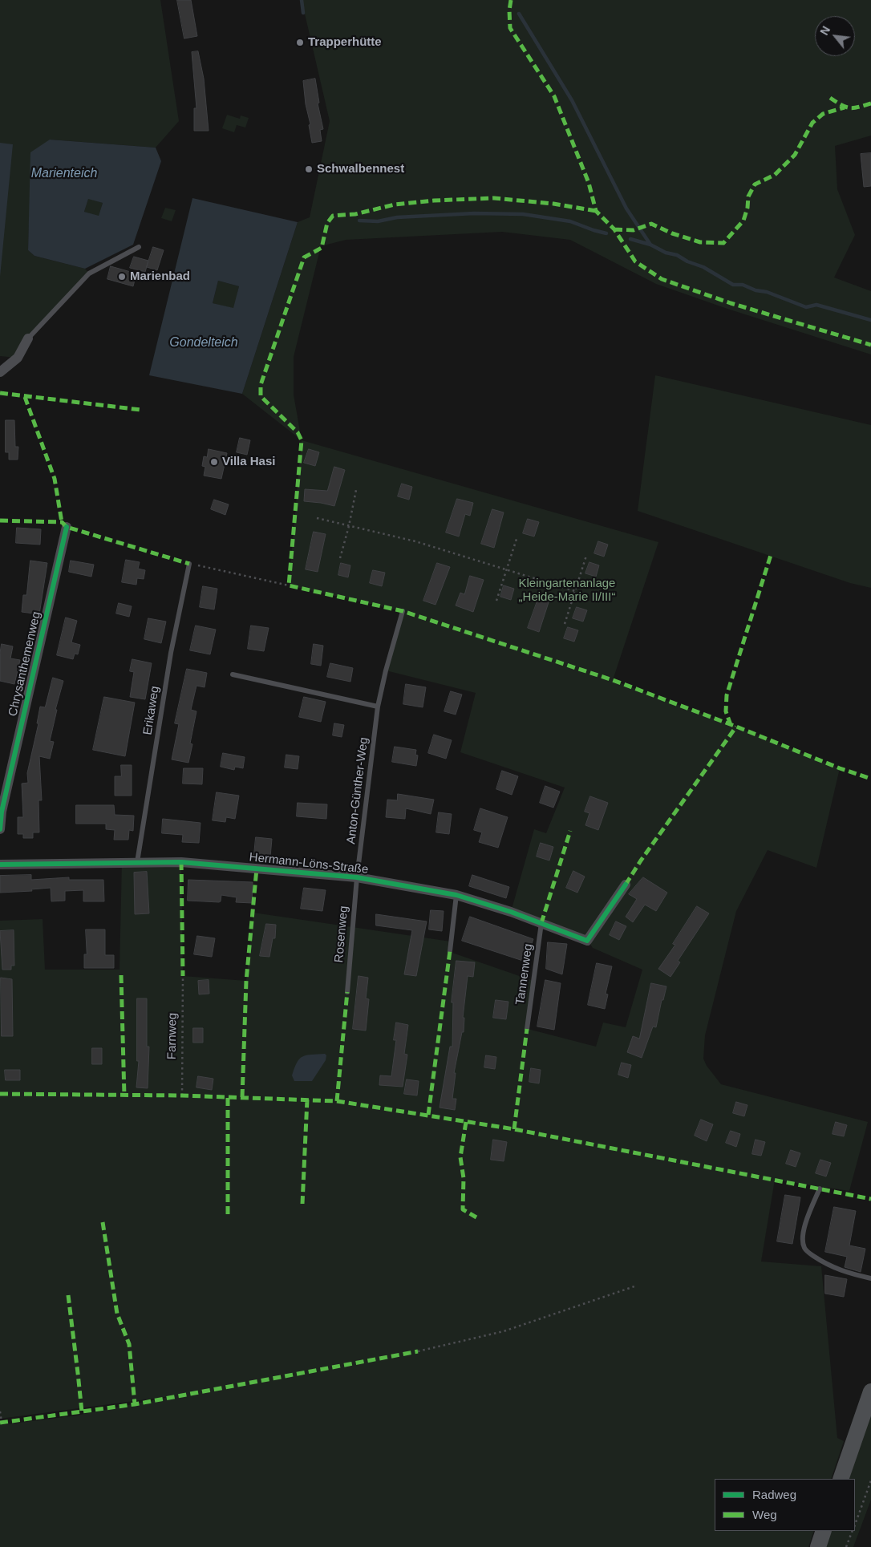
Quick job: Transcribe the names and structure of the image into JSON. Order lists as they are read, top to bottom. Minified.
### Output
{"streets":{"street":["Chrysanthemenweg","Hermann-Löns-Straße"],"lane":["Erikaweg","Anton-Günther-Weg","Rosenweg","Tannenweg"],"path":["Farnweg"]},"crossings":[["Erikaweg","Hermann-Löns-Straße"],["Anton-Günther-Weg","Hermann-Löns-Straße"],["Anton-Günther-Weg","Rosenweg"],["Hermann-Löns-Straße","Rosenweg"],["Hermann-Löns-Straße","Tannenweg"]],"water":["Marienteich","Gondelteich"],"parks":["Kleingartenanlage „Heide-Marie II/III“"],"places":["Trapperhütte","Schwalbennest","Marienbad","Villa Hasi"],"legend":["Radweg","Weg"],"north":"top left"}
